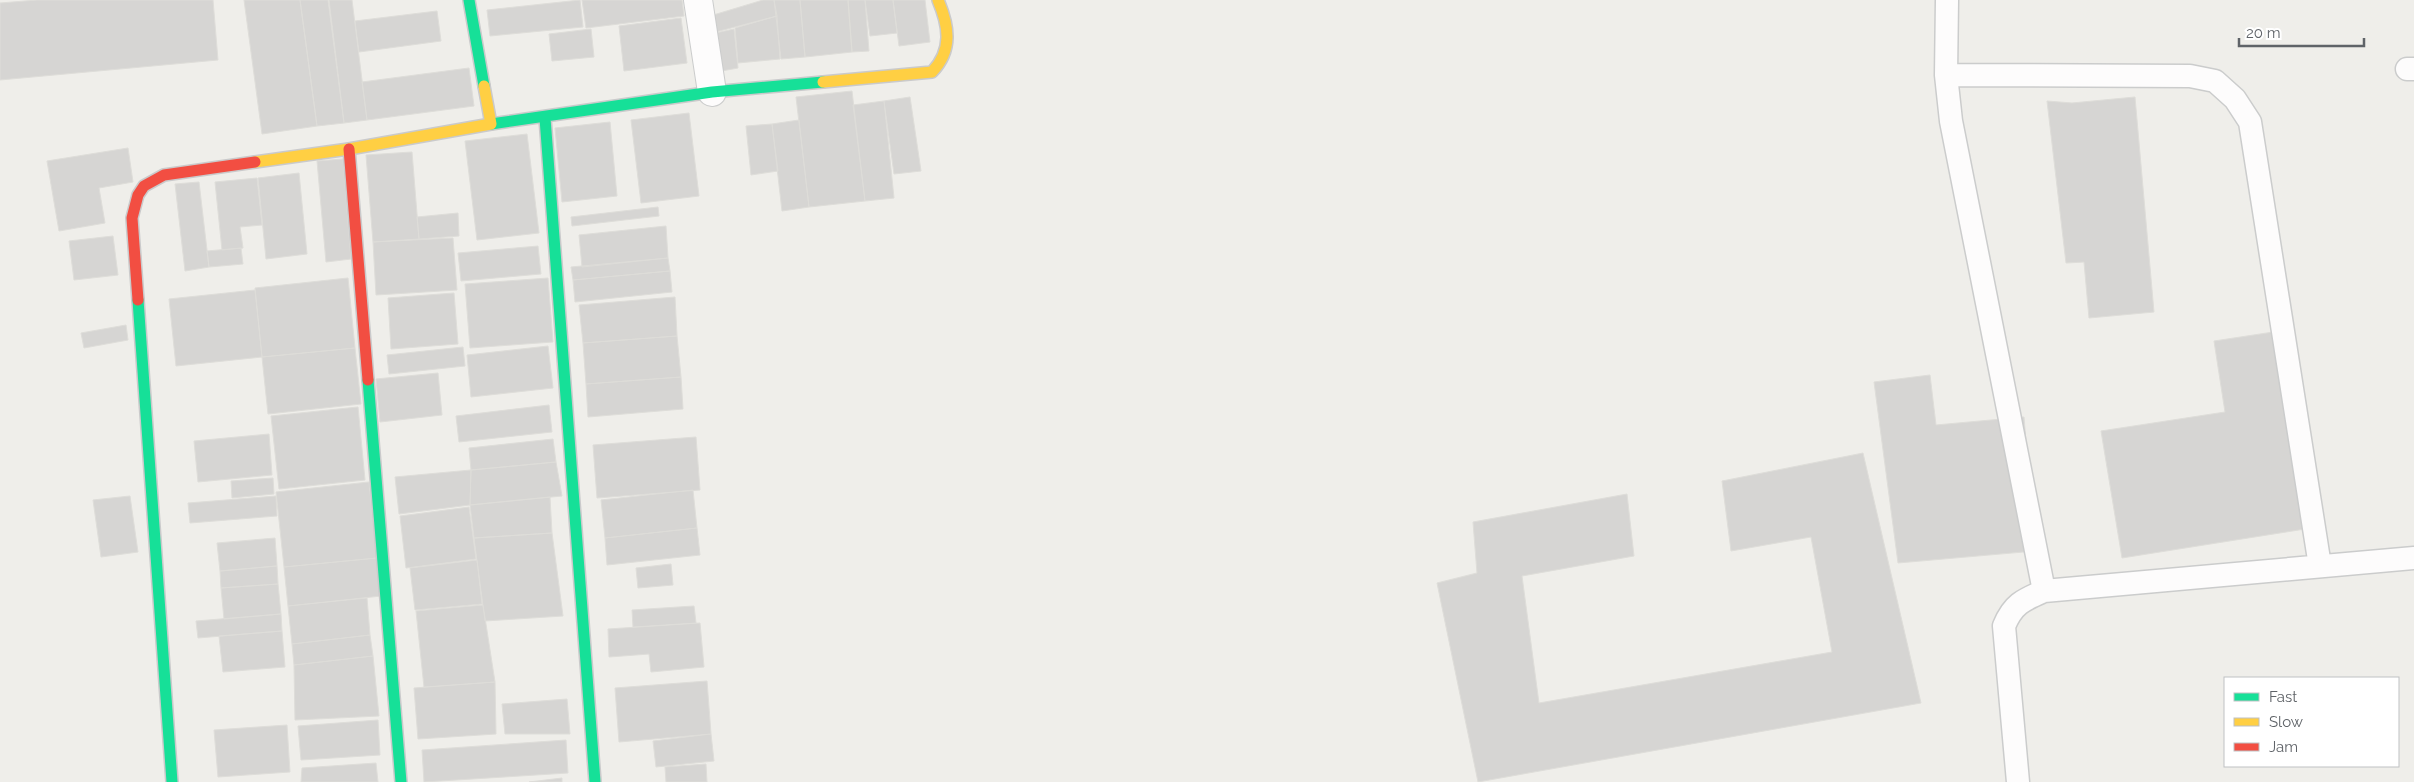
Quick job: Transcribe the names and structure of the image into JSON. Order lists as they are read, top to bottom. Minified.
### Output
{"legend":["Fast","Slow","Jam"],"scale_bar":"20 m"}
